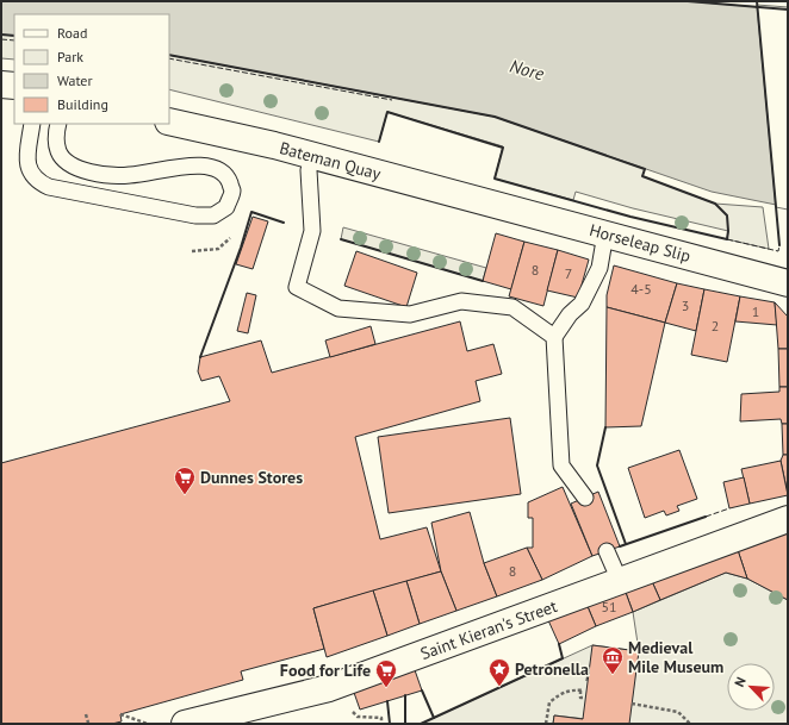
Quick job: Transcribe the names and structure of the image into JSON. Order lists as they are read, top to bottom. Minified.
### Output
{"streets":{"street":["Bateman Quay","Horseleap Slip","Saint Kieran's Street"]},"crossings":[["Bateman Quay","Horseleap Slip"]],"water":["Nore"],"places":{"supermarket":["Dunnes Stores","Food for Life"],"museum":["Medieval Mile Museum"],"place":["Petronella"]},"house_numbers":["8","7","4-5","3","1","2","8","51"],"legend":["Road","Park","Water","Building"],"north":"top left"}
